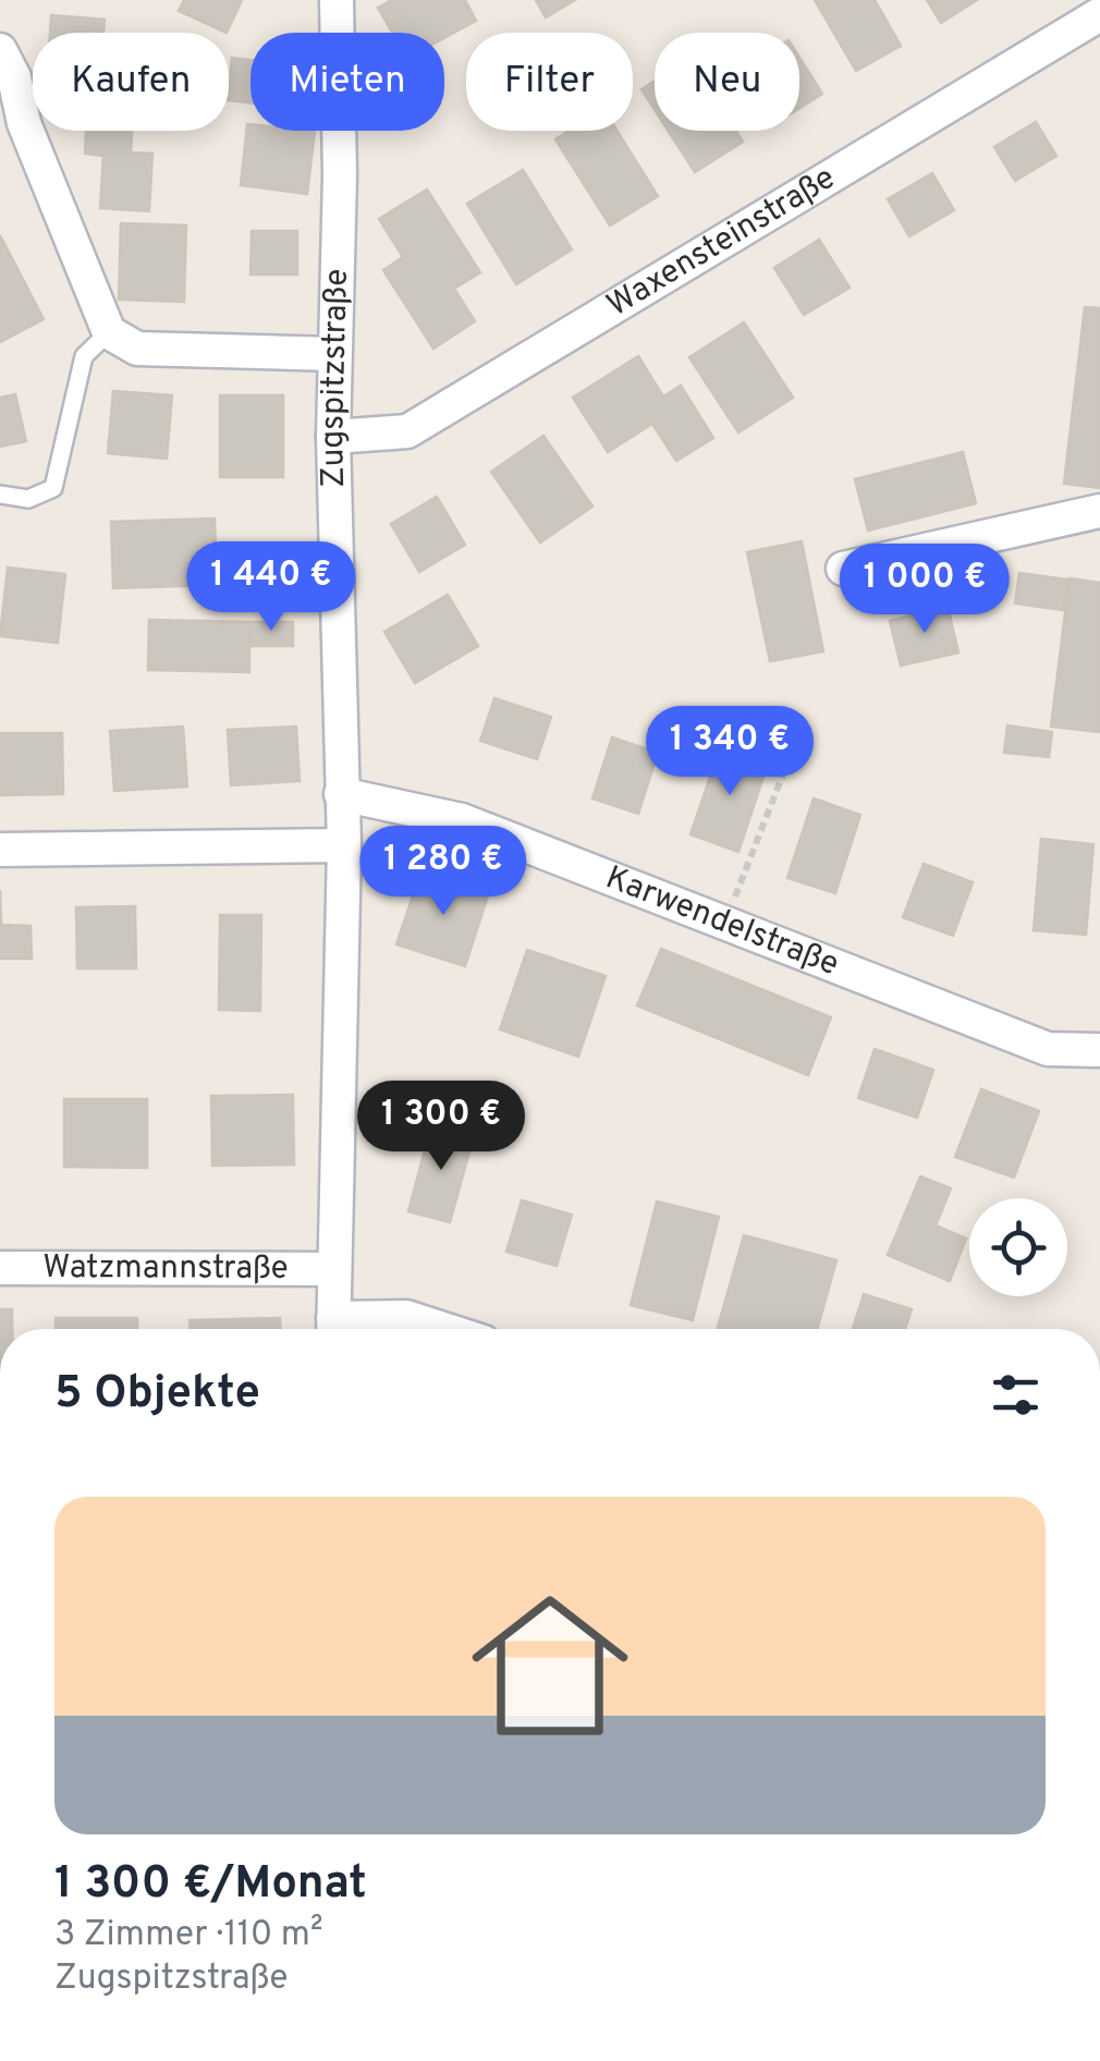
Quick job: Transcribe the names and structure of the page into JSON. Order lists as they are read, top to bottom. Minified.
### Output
{"streets":{"street":["Waxensteinstraße","Zugspitzstraße","Karwendelstraße","Watzmannstraße"]},"crossings":[["Waxensteinstraße","Zugspitzstraße"],["Zugspitzstraße","Karwendelstraße"],["Zugspitzstraße","Watzmannstraße"]],"page":{"chip":["Kaufen","Mieten","Filter","Neu"],"price":["1 440 €","1 000 €","1 340 €","1 280 €","1 300 €"],"heading":"5 Objekte","list":[{"name":"1 300 €/Monat","note":"3 Zimmer · 110 m² · Zugspitzstraße"}]}}
